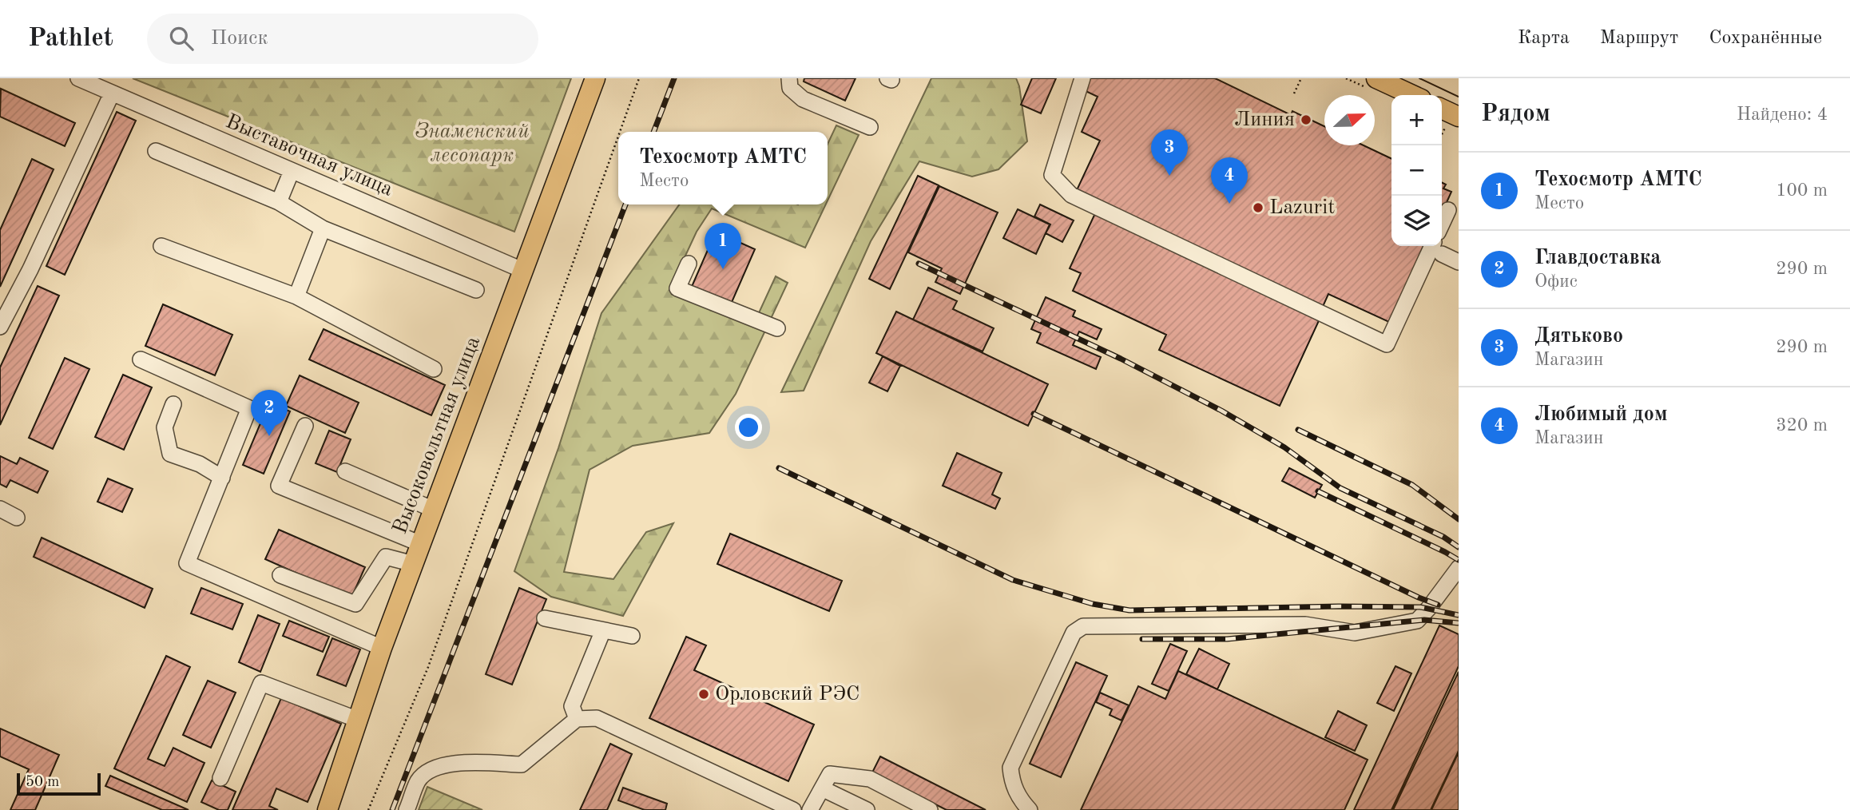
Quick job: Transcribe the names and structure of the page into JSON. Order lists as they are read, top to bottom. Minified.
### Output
{"streets":{"main road":["Высоковольтная улица"],"street":["Выставочная улица"]},"crossings":[["Выставочная улица","Высоковольтная улица"]],"parks":["Знаменский лесопарк"],"places":["Линия","Lazurit","Орловский РЭС"],"scale_bar":"50 m","north":"right","page":{"header":"Pathlet","search":"Поиск","nav":["Карта","Маршрут","Сохранённые"],"heading":["Рядом","Найдено: 4"],"map_buttons":["+","−"],"pins":["3","4","1","2"],"popup":["Техосмотр АМТС","Место"],"list":[{"mark":"1","name":"Техосмотр АМТС","note":"Место","value":"100 m"},{"mark":"2","name":"Главдоставка","note":"Офис","value":"290 m"},{"mark":"3","name":"Дятьково","note":"Магазин","value":"290 m"},{"mark":"4","name":"Любимый дом","note":"Магазин","value":"320 m"}],"scale":"50 m"}}
